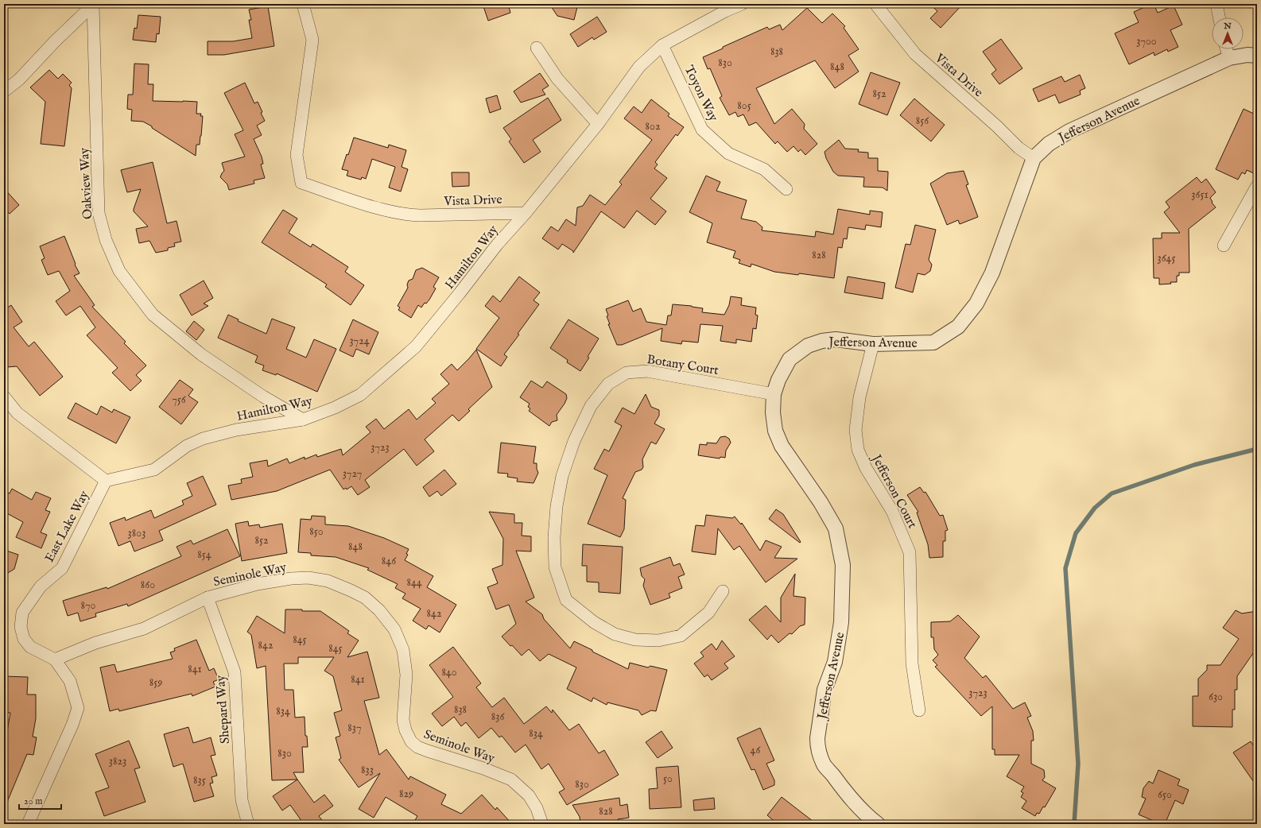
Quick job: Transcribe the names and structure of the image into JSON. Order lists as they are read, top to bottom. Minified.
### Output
{"streets":{"street":["Vista Drive","Toyon Way","Jefferson Avenue","Oakview Way","Hamilton Way","Botany Court","Jefferson Court","East Lake Way","Seminole Way","Shepard Way"]},"crossings":[["Vista Drive","Jefferson Avenue"],["Vista Drive","Hamilton Way"],["Jefferson Avenue","Botany Court"],["Jefferson Avenue","Jefferson Court"],["Oakview Way","Hamilton Way"],["Hamilton Way","East Lake Way"],["East Lake Way","Seminole Way"],["Seminole Way","Shepard Way"]],"house_numbers":["3700","838","830","848","852","805","856","802","3651","828","3645","3724","756","3723","3727","850","3803","852","848","854","846","844","860","870","842","845","842","845","841","840","841","859","3723","630","838","834","836","837","834","46","830","3823","833","50","835","830","829","650","828"],"scale_bar":"20 m","north":"top"}
